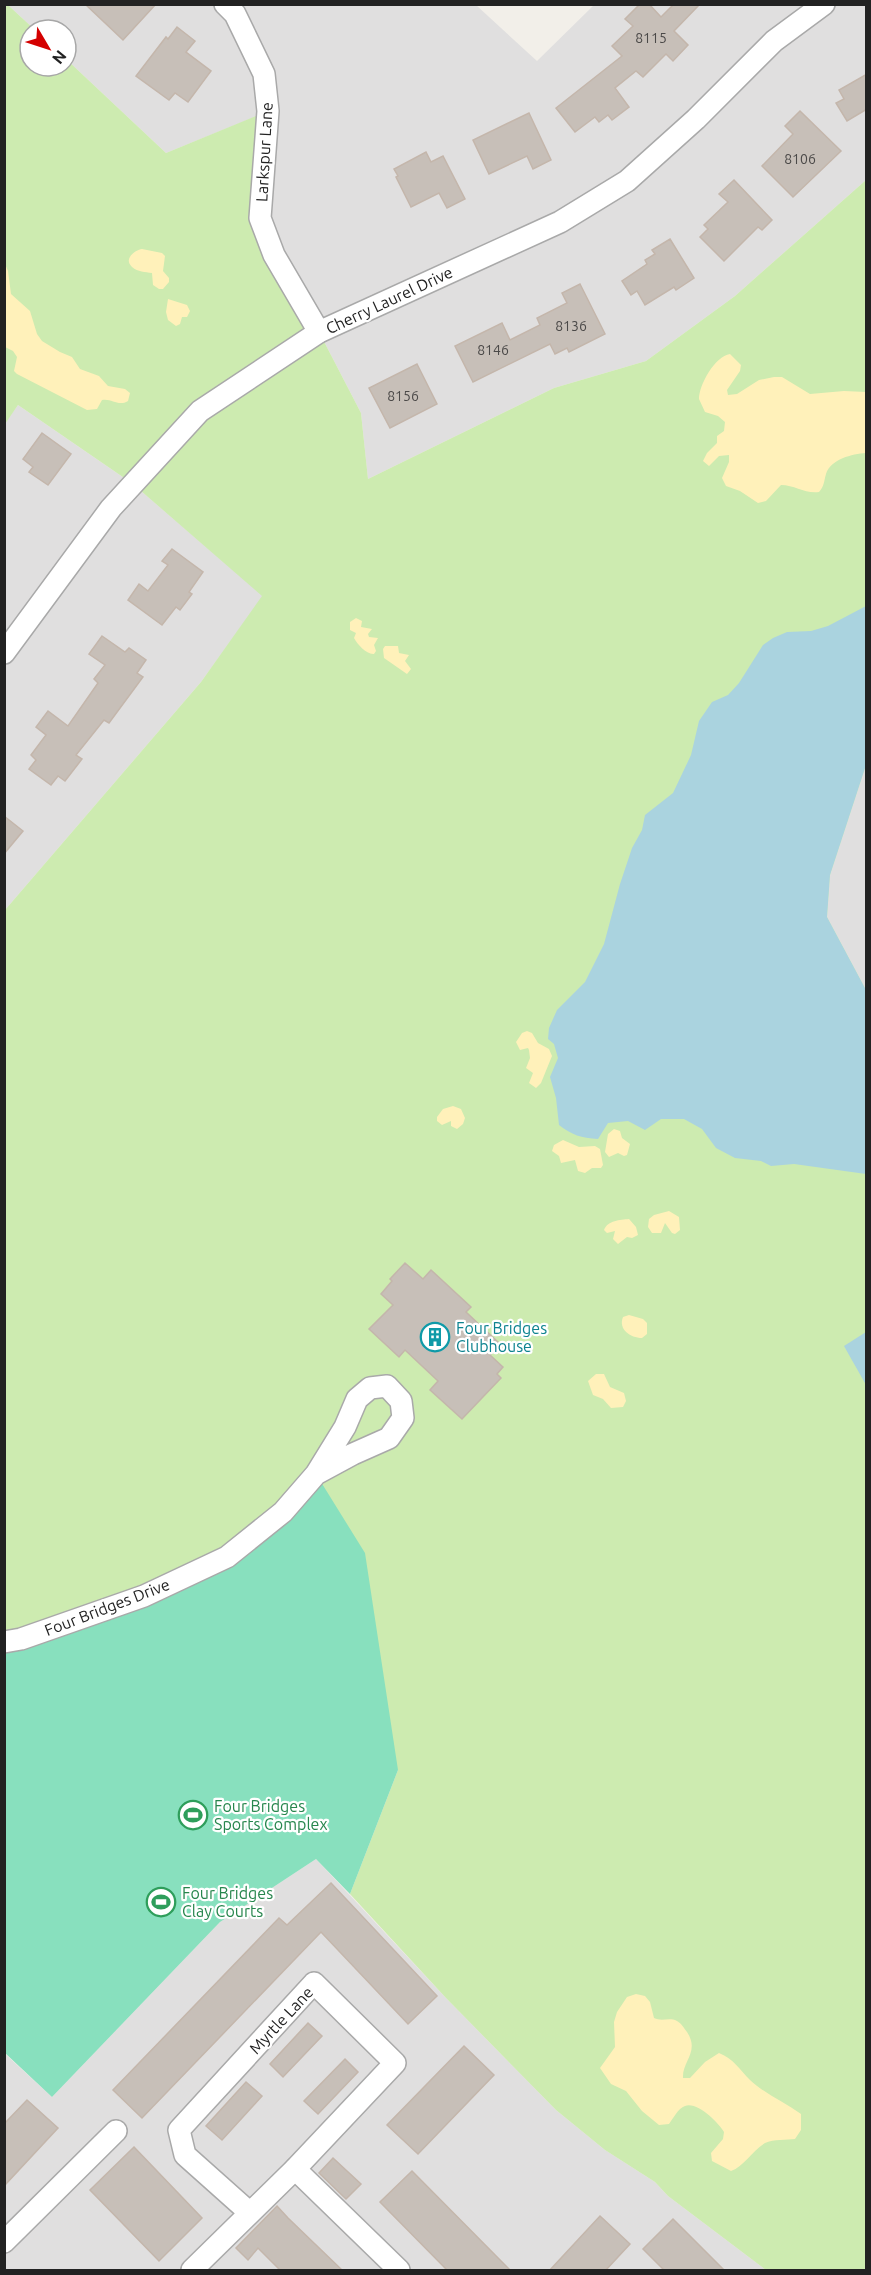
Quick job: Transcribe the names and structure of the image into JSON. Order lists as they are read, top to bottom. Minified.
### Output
{"streets":{"street":["Larkspur Lane","Cherry Laurel Drive","Four Bridges Drive","Myrtle Lane"]},"crossings":[["Larkspur Lane","Cherry Laurel Drive"]],"places":{"building":["Four Bridges Clubhouse"],"sports":["Four Bridges Sports Complex","Four Bridges Clay Courts"]},"house_numbers":["8115","8106","8136","8146","8156"],"north":"bottom right"}
